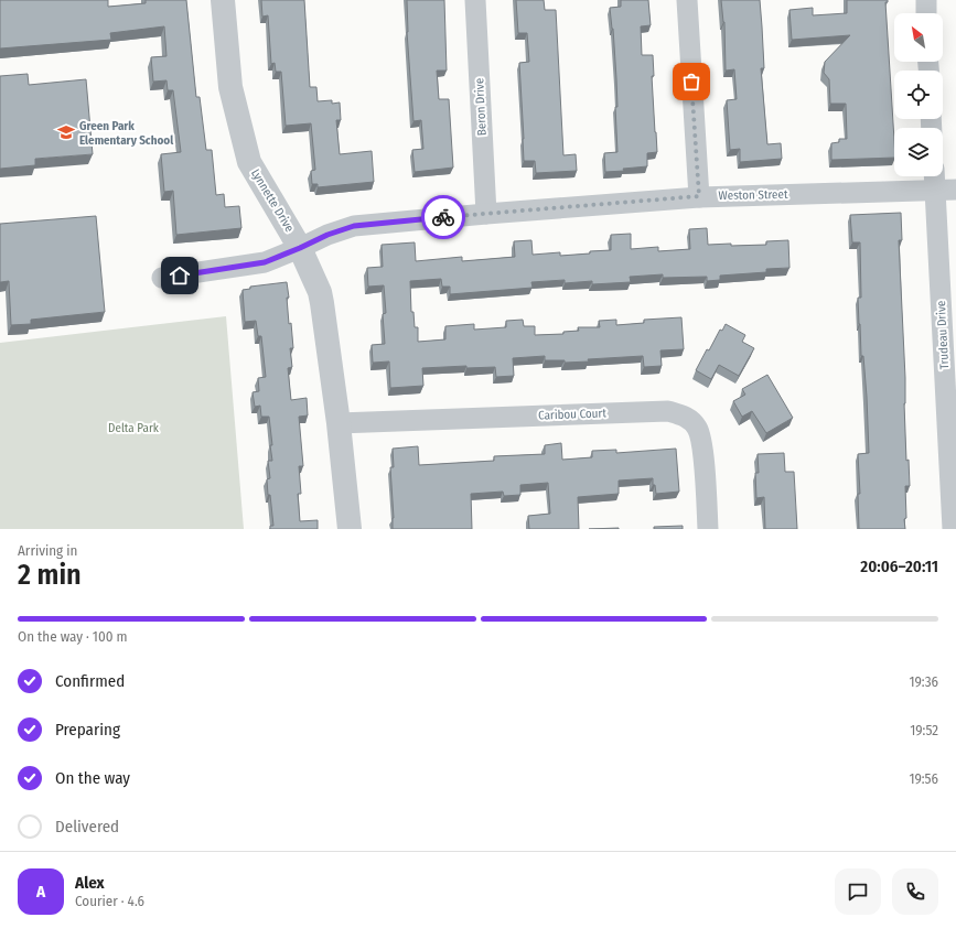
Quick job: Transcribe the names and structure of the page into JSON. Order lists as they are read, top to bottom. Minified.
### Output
{"streets":{"street":["Beron Drive","Weston Street","Lynnette Drive","Trudeau Drive","Caribou Court"]},"crossings":[["Beron Drive","Weston Street"],["Weston Street","Lynnette Drive"],["Weston Street","Trudeau Drive"],["Lynnette Drive","Caribou Court"]],"parks":["Delta Park"],"places":{"school or university":["Green Park Elementary School"]},"north":"top left","page":{"heading":["2 min","Arriving in","20:06–20:11"],"panel":["Alex","Courier · 4.6"],"bar":"On the way · 100 m","list":[["Confirmed","19:36"],["Preparing","19:52"],["On the way","19:56"],"Delivered"],"round":"A"}}
